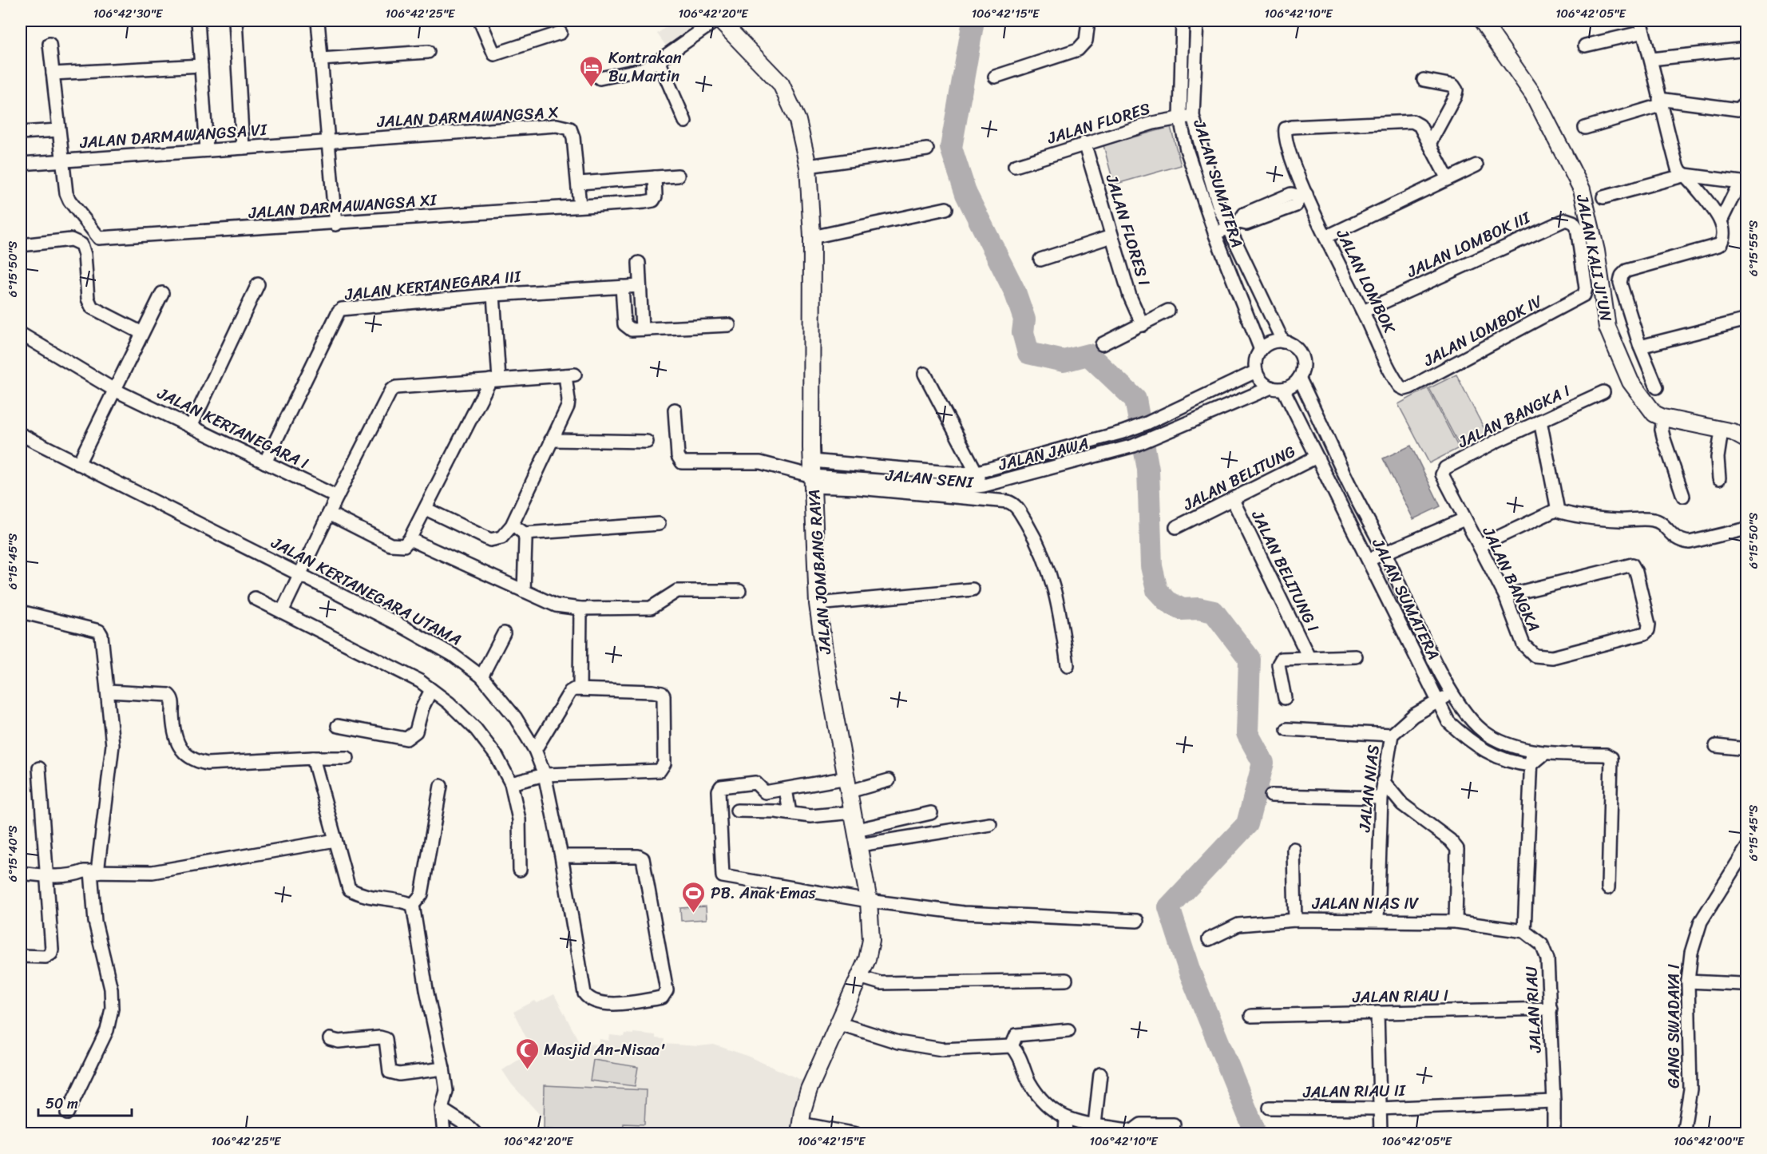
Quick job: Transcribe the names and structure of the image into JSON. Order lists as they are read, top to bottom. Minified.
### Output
{"streets":{"main road":["JALAN KALI JI'UN","JALAN JOMBANG RAYA"],"street":["JALAN DARMAWANGSA X","JALAN FLORES","JALAN DARMAWANGSA VI","JALAN SUMATERA","JALAN DARMAWANGSA XI","JALAN FLORES I","JALAN LOMBOK III","JALAN LOMBOK","JALAN KERTANEGARA III","JALAN LOMBOK IV","JALAN BANGKA I","JALAN KERTANEGARA I","JALAN JAWA","JALAN BELITUNG","JALAN SENI","JALAN BELITUNG I","JALAN BANGKA","JALAN KERTANEGARA UTAMA","JALAN NIAS","JALAN NIAS IV","JALAN RIAU I","JALAN RIAU","GANG SWADAYA I","JALAN RIAU II"]},"crossings":[["JALAN DARMAWANGSA X","JALAN DARMAWANGSA VI"],["JALAN FLORES","JALAN SUMATERA"],["JALAN FLORES","JALAN FLORES I"],["JALAN DARMAWANGSA VI","JALAN DARMAWANGSA XI"],["JALAN SUMATERA","JALAN JAWA"],["JALAN SUMATERA","JALAN BELITUNG"],["JALAN SUMATERA","JALAN BANGKA"],["JALAN SUMATERA","JALAN NIAS"],["JALAN LOMBOK III","JALAN LOMBOK"],["JALAN LOMBOK III","JALAN LOMBOK IV"],["JALAN LOMBOK","JALAN LOMBOK IV"],["JALAN KERTANEGARA III","JALAN KERTANEGARA I"],["JALAN BANGKA I","JALAN BANGKA"],["JALAN JAWA","JALAN SENI"],["JALAN JAWA","JALAN JOMBANG RAYA"],["JALAN BELITUNG","JALAN BELITUNG I"],["JALAN SENI","JALAN JOMBANG RAYA"],["JALAN NIAS","JALAN NIAS IV"],["JALAN NIAS IV","JALAN RIAU"],["JALAN RIAU I","JALAN RIAU"],["JALAN RIAU","JALAN RIAU II"]],"places":{"hotel":["Kontrakan Bu Martin"],"sports":["PB. Anak Emas"],"mosque":["Masjid An-Nisaa'"]},"scale_bar":"50 m","coordinates":["106°42'30\"E","106°42'25\"E","106°42'20\"E","106°42'15\"E","106°42'10\"E","106°42'05\"E","6°15'55\"S","6°15'50\"S","6°15'45\"S","6°15'40\"S","106°42'00\"E"]}
